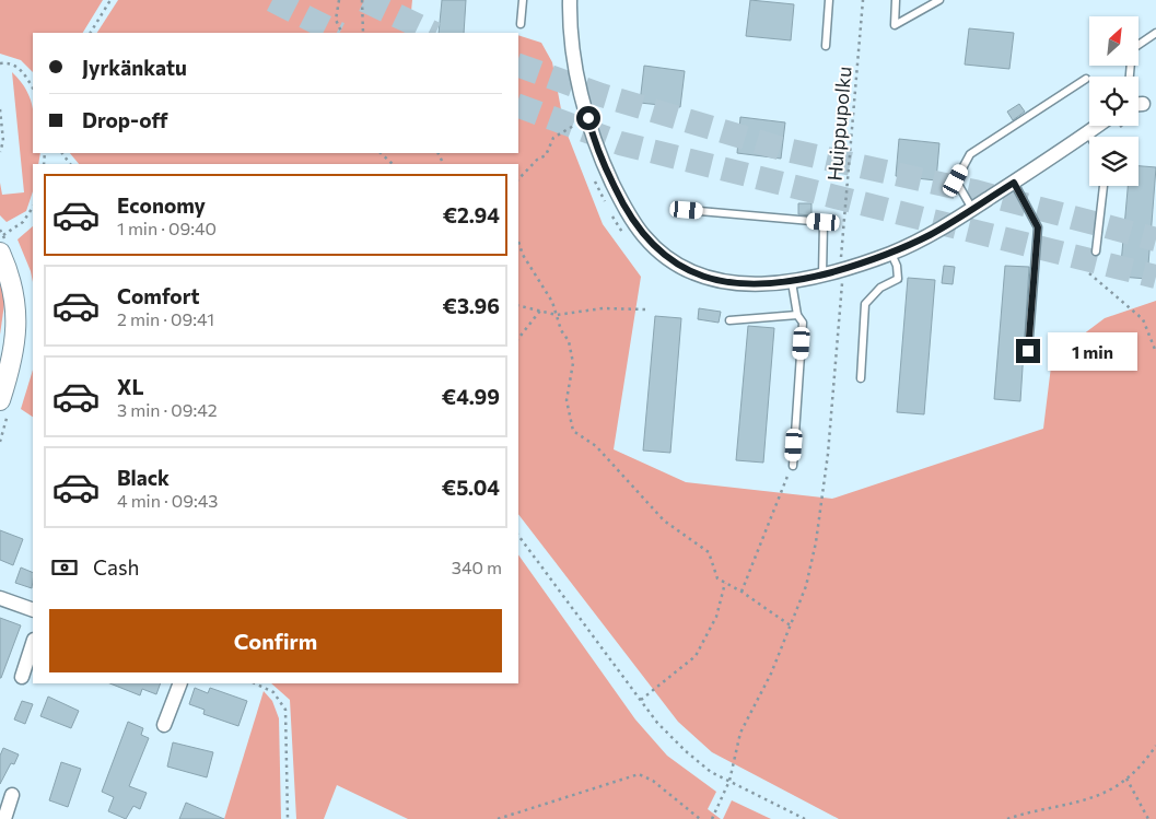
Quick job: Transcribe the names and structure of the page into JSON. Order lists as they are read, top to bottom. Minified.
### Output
{"streets":{"path":["Huippupolku"]},"north":"top right","page":{"banner":["Jyrkänkatu","Drop-off"],"list":[{"name":"Economy","note":"1 min · 09:40","value":"€2.94"},{"name":"Comfort","note":"2 min · 09:41","value":"€3.96"},{"name":"XL","note":"3 min · 09:42","value":"€4.99"},{"name":"Black","note":"4 min · 09:43","value":"€5.04"}],"bubble":"1 min","pay":["Cash","340 m"],"buttons":"Confirm"}}
